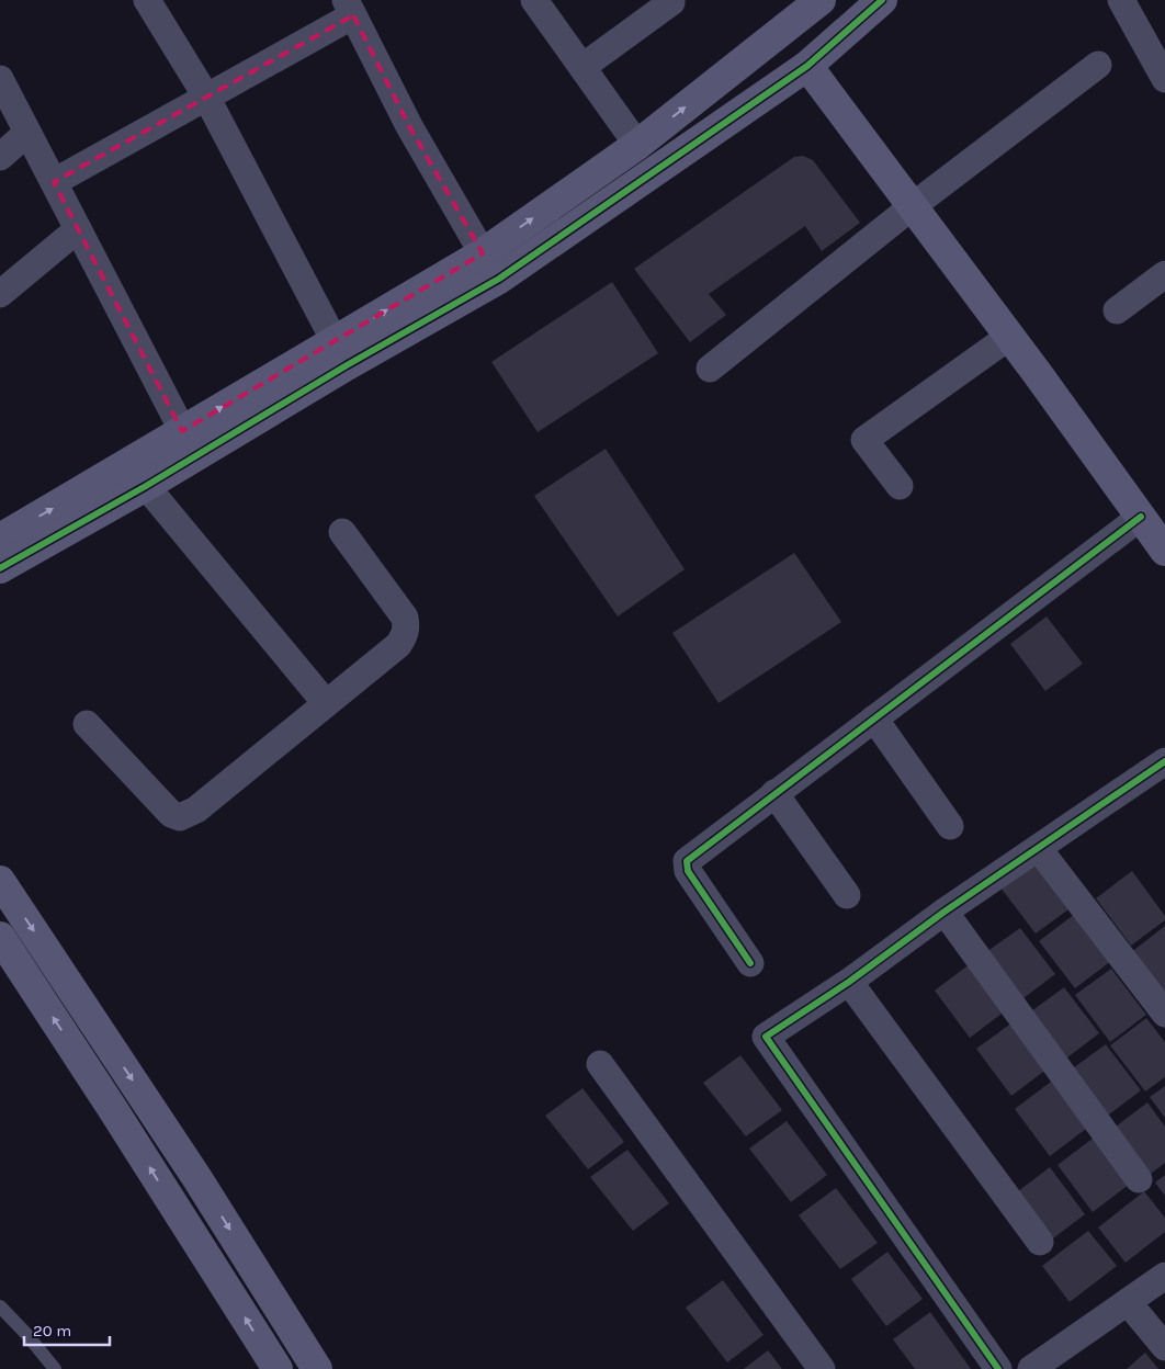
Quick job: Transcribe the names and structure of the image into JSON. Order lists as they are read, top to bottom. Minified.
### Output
{"scale_bar":"20 m"}
